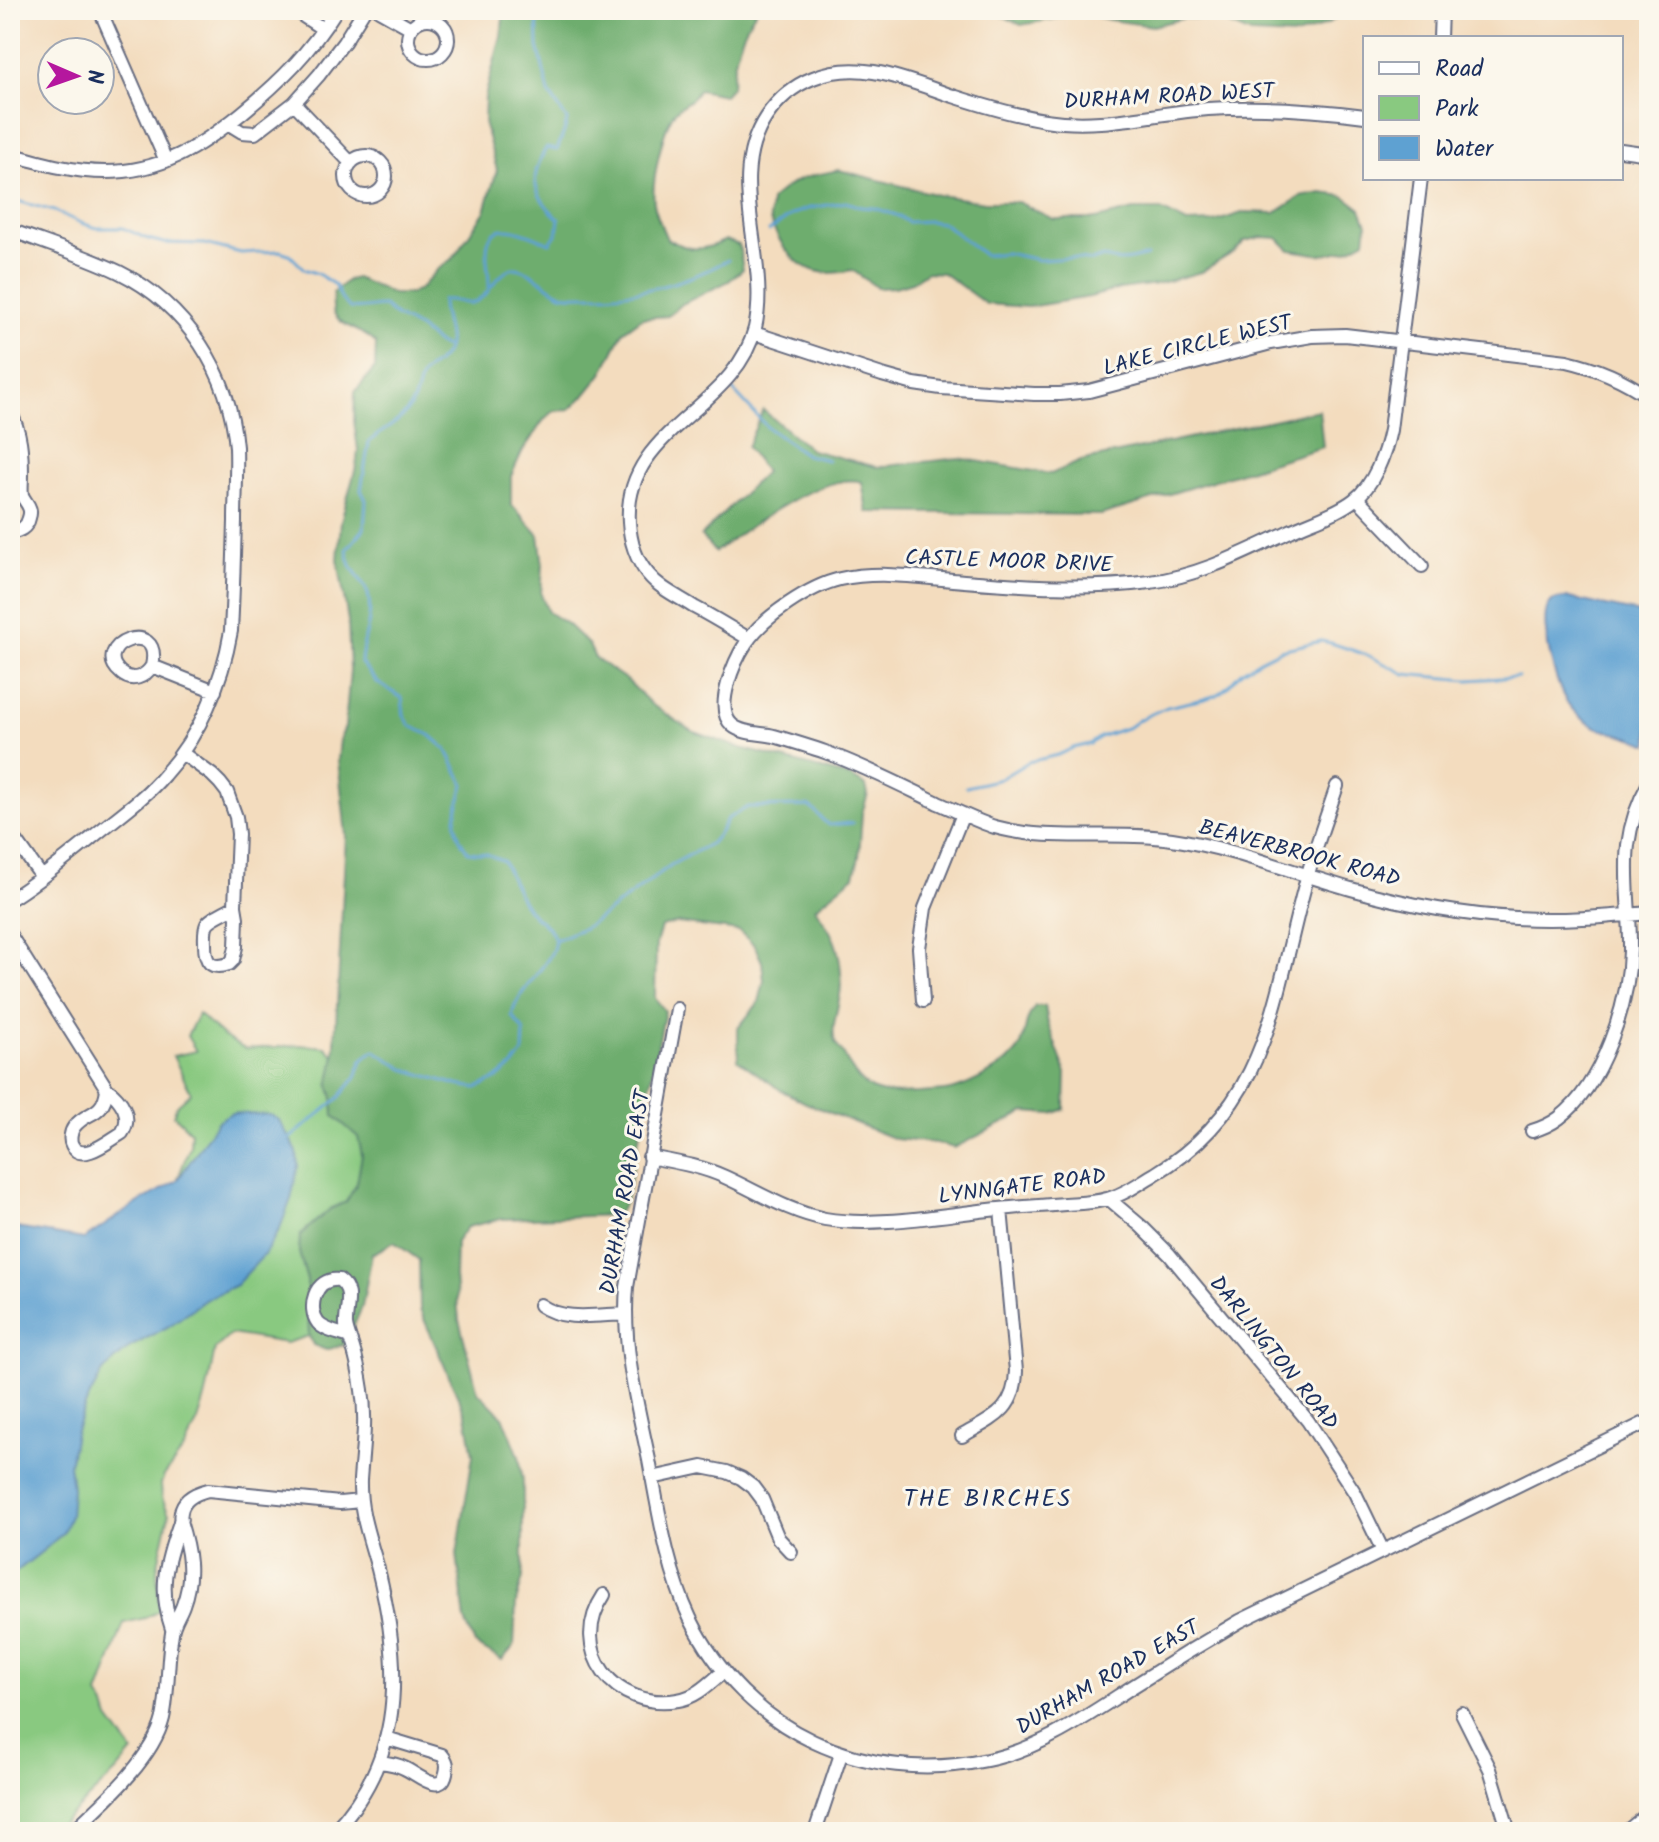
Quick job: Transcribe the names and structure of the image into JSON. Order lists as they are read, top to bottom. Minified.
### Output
{"streets":{"street":["DURHAM ROAD WEST","LAKE CIRCLE WEST","CASTLE MOOR DRIVE","BEAVERBROOK ROAD","LYNNGATE ROAD","DURHAM ROAD EAST","DARLINGTON ROAD"]},"crossings":[["DURHAM ROAD WEST","LAKE CIRCLE WEST"],["DURHAM ROAD WEST","CASTLE MOOR DRIVE"],["CASTLE MOOR DRIVE","BEAVERBROOK ROAD"],["BEAVERBROOK ROAD","LYNNGATE ROAD"],["LYNNGATE ROAD","DURHAM ROAD EAST"],["LYNNGATE ROAD","DARLINGTON ROAD"],["DURHAM ROAD EAST","DARLINGTON ROAD"]],"districts":["THE BIRCHES"],"legend":["Road","Park","Water"],"north":"right"}
